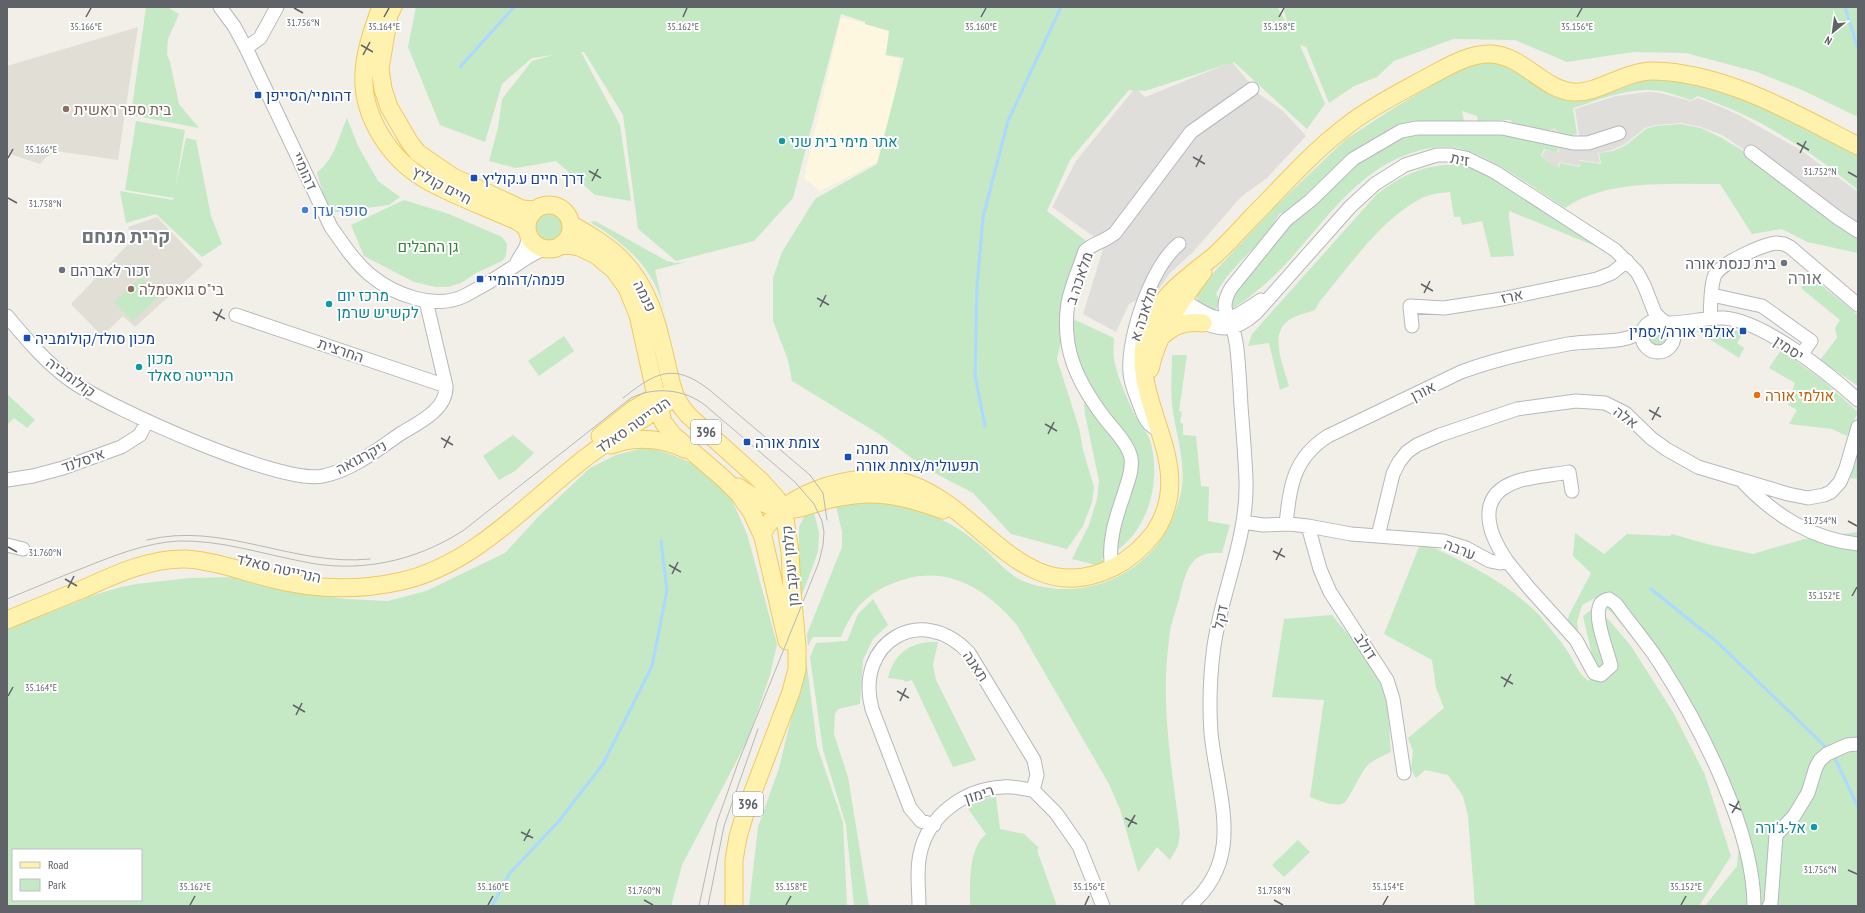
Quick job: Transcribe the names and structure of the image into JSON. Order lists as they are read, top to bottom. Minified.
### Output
{"streets":{"main road":["חיים קוליץ","פנמה","הנרייטה סאלד","396","קלמן יעקב מן"],"street":["זית","דהומיי","מלאכה ב","ארז","מלאכה א","יסמין","החרצית","קולומביה","אורן","אלה","ניקרגואה","איסלנד","ערבה","דקל","דולב","תאנה","רימון"]},"crossings":[["זית","ארז"],["זית","יסמין"],["זית","אורן"],["זית","דקל"],["חיים קוליץ","פנמה"],["פנמה","הנרייטה סאלד"],["פנמה","קלמן יעקב מן"],["יסמין","אורן"],["החרצית","ניקרגואה"],["קולומביה","ניקרגואה"],["קולומביה","איסלנד"],["אורן","ערבה"],["אלה","ערבה"],["הנרייטה סאלד","קלמן יעקב מן"],["ניקרגואה","איסלנד"],["ערבה","דקל"],["ערבה","דולב"],["תאנה","רימון"]],"districts":["קרית מנחם","אורה"],"parks":["גן החבלים"],"places":{"transit":["דהומיי/הסייפן","דרך חיים ע.קוליץ","פנמה/דהומיי","אולמי אורה/יסמין","מכון סולד/קולומביה","צומת אורה","תחנה תפעולית/צומת אורה"],"other":["בית ספר ראשית","אתר מימי בית שני","סופר עדן","בית כנסת אורה","זכור לאברהם","בי\"ס גואטמלה","מרכז יום לקשיש שרמן","מכון הנרייטה סאלד","אולמי אורה","אל-ג'ורה"]},"legend":["Road","Park"],"north":"bottom left","coordinates":["31.756°N","35.166°E","35.164°E","35.162°E","35.160°E","35.158°E","35.156°E","31.752°N","31.758°N","31.754°N","31.760°N","35.152°E","35.154°E"]}
